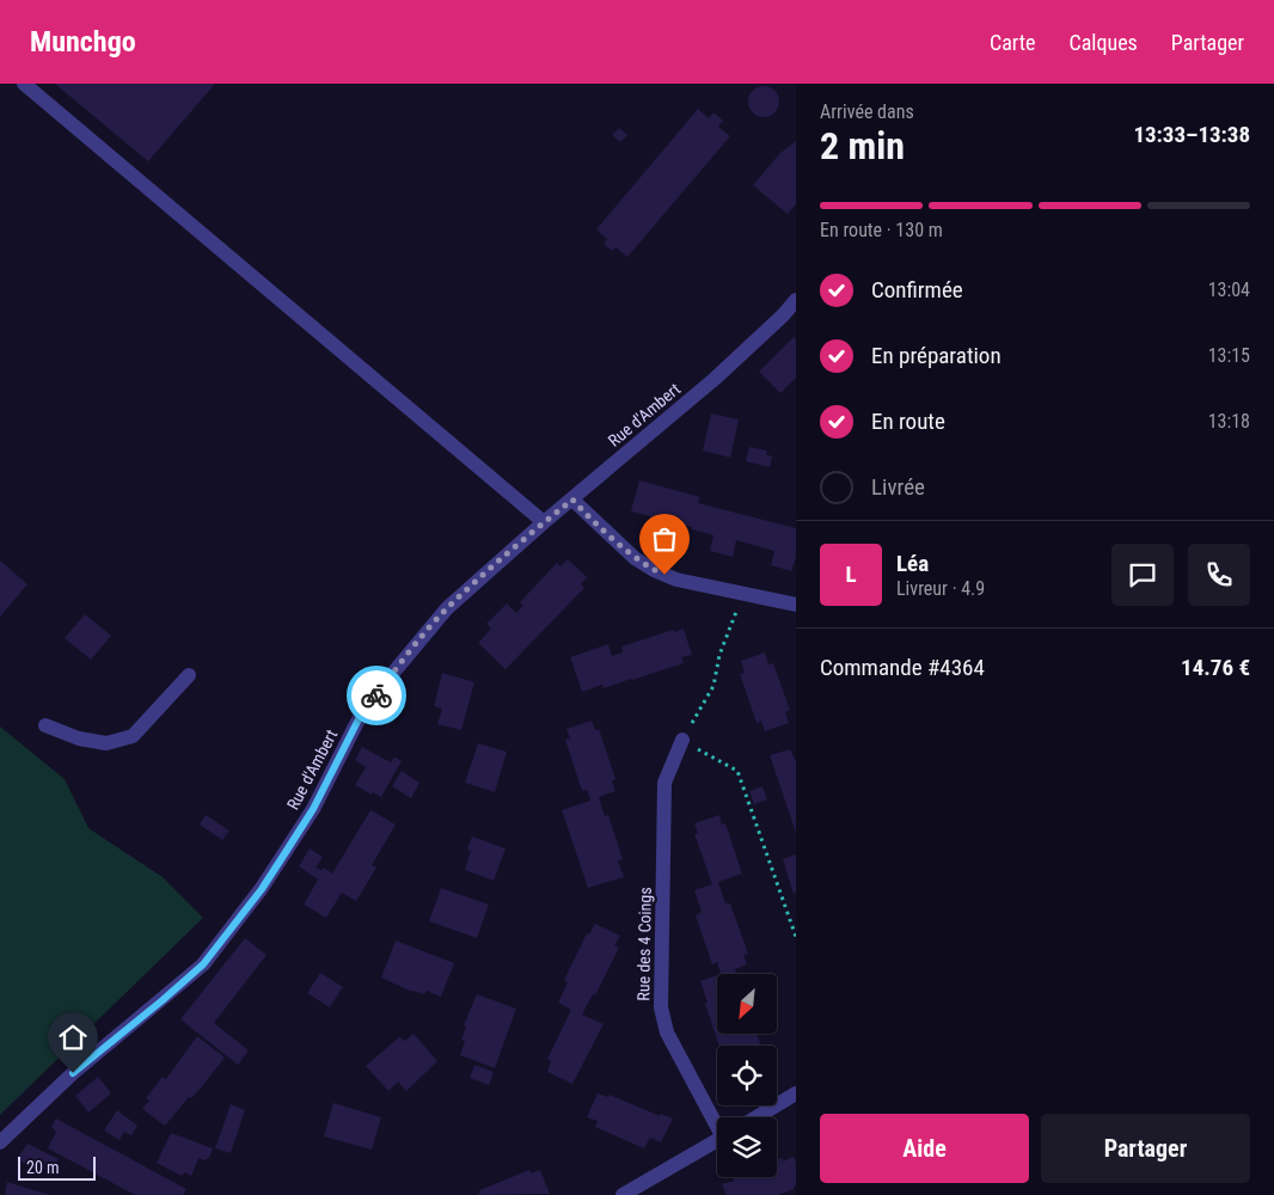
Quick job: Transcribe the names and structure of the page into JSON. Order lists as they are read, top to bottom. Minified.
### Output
{"streets":{"street":["Rue d'Ambert","Rue des 4 Coings"]},"scale_bar":"20 m","north":"bottom left","page":{"header":"Munchgo","nav":["Carte","Calques","Partager"],"heading":["2 min","Arrivée dans","13:33–13:38"],"panel":["Léa","Livreur · 4.9","Commande #4364","14.76 €"],"bar":"En route · 130 m","list":[["Confirmée","13:04"],["En préparation","13:15"],["En route","13:18"],"Livrée"],"round":"L","buttons":["Aide","Partager"],"scale":"20 m"}}
